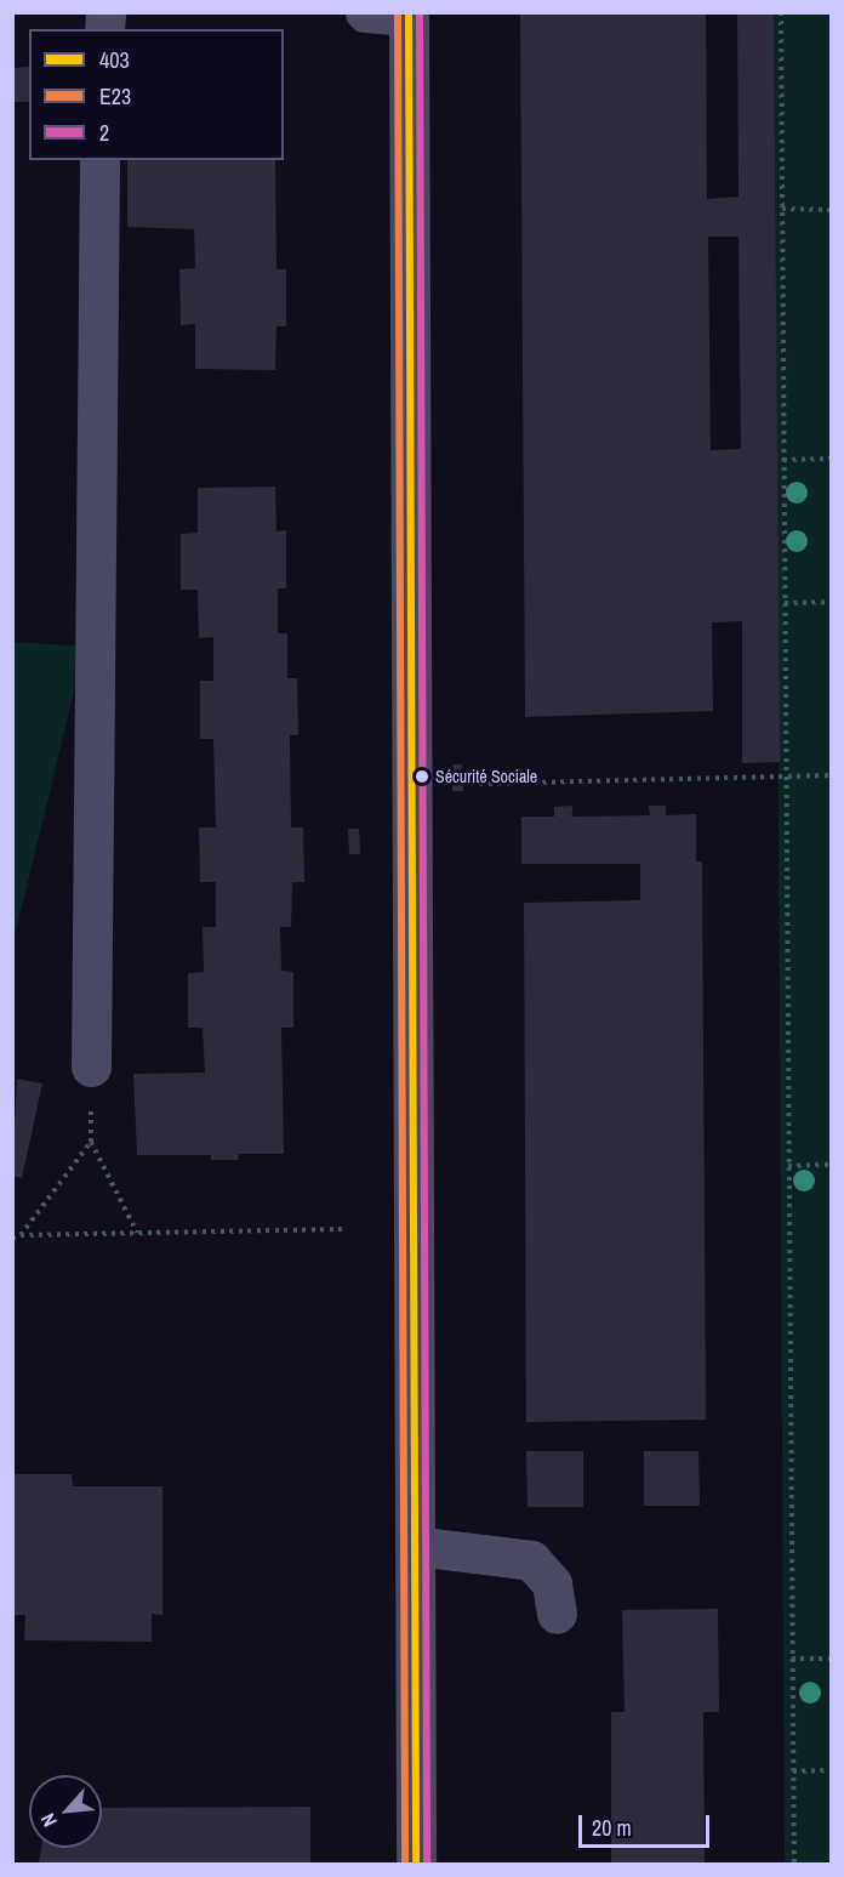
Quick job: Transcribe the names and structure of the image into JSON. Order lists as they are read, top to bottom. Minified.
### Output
{"places":["Sécurité Sociale"],"lines":["transit line 403","transit line E23","transit line 2"],"legend":["403","E23","2"],"scale_bar":"20 m","north":"bottom left"}
